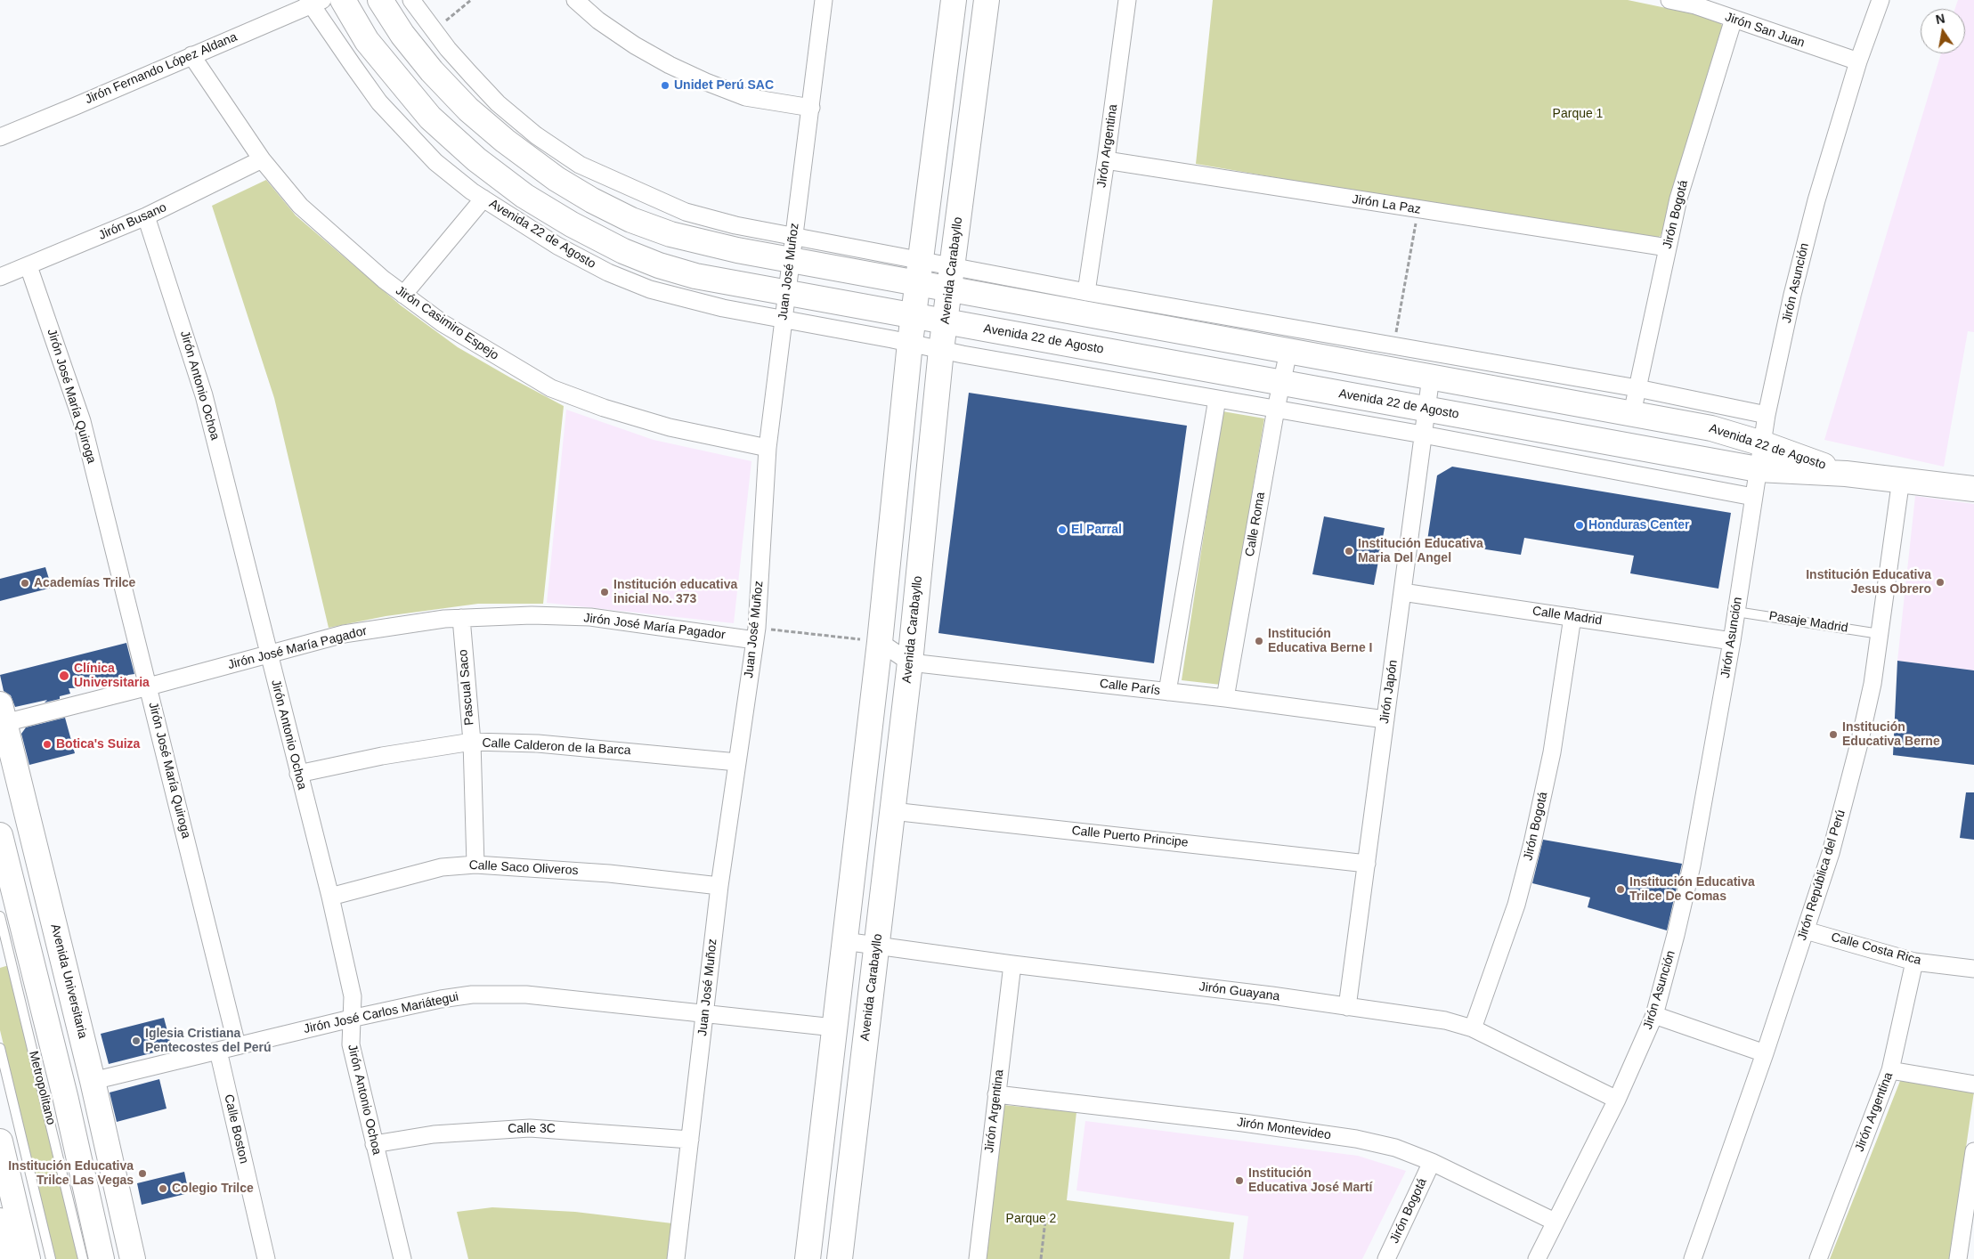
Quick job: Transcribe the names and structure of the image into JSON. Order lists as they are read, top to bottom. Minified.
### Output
{"streets":{"main road":["Avenida 22 de Agosto","Avenida Carabayllo","Avenida Universitaria"],"street":["Jirón San Juan","Jirón Fernando López Aldana","Jirón Argentina","Jirón La Paz","Jirón Bogotá","Jirón Busano","Juan José Muñoz","Jirón Asunción","Jirón Casimiro Espejo","Jirón Antonio Ochoa","Jirón José María Quiroga","Calle Roma","Calle Madrid","Jirón José María Pagador","Pascual Saco","Calle París","Jirón Japón","Calle Calderon de la Barca","Calle Puerto Principe","Calle Saco Oliveros","Jirón República del Perú","Calle Costa Rica","Jirón Guayana","Jirón José Carlos Mariátegui","Calle Boston","Calle 3C","Jirón Montevideo"],"lane":["Pasaje Madrid","Metropolitano"]},"crossings":[["Jirón San Juan","Jirón Bogotá"],["Jirón San Juan","Jirón Asunción"],["Jirón Fernando López Aldana","Avenida 22 de Agosto"],["Jirón Fernando López Aldana","Jirón Casimiro Espejo"],["Jirón Argentina","Jirón La Paz"],["Jirón Argentina","Avenida 22 de Agosto"],["Jirón Argentina","Calle Costa Rica"],["Jirón Argentina","Jirón Guayana"],["Jirón Argentina","Jirón Montevideo"],["Jirón La Paz","Jirón Bogotá"],["Jirón Bogotá","Avenida 22 de Agosto"],["Jirón Bogotá","Calle Madrid"],["Jirón Bogotá","Jirón Guayana"],["Jirón Bogotá","Jirón Montevideo"],["Jirón Busano","Jirón Casimiro Espejo"],["Jirón Busano","Jirón Antonio Ochoa"],["Jirón Busano","Jirón José María Quiroga"],["Avenida 22 de Agosto","Avenida Carabayllo"],["Avenida 22 de Agosto","Juan José Muñoz"],["Avenida 22 de Agosto","Jirón Asunción"],["Avenida 22 de Agosto","Calle Roma"],["Avenida 22 de Agosto","Jirón Japón"],["Avenida 22 de Agosto","Jirón República del Perú"],["Avenida Carabayllo","Calle París"],["Avenida Carabayllo","Calle Puerto Principe"],["Avenida Carabayllo","Jirón Guayana"],["Juan José Muñoz","Jirón Casimiro Espejo"],["Juan José Muñoz","Jirón José María Pagador"],["Juan José Muñoz","Calle Calderon de la Barca"],["Juan José Muñoz","Calle Saco Oliveros"],["Juan José Muñoz","Jirón José Carlos Mariátegui"],["Juan José Muñoz","Calle 3C"],["Jirón Asunción","Calle Madrid"],["Jirón Asunción","Pasaje Madrid"],["Jirón Asunción","Jirón Guayana"],["Jirón Asunción","Jirón Montevideo"],["Jirón Antonio Ochoa","Jirón José María Pagador"],["Jirón Antonio Ochoa","Calle Calderon de la Barca"],["Jirón Antonio Ochoa","Calle Saco Oliveros"],["Jirón Antonio Ochoa","Jirón José Carlos Mariátegui"],["Jirón Antonio Ochoa","Calle 3C"],["Jirón José María Quiroga","Jirón José María Pagador"],["Jirón José María Quiroga","Jirón José Carlos Mariátegui"],["Calle Roma","Calle París"],["Calle Madrid","Jirón Japón"],["Pasaje Madrid","Jirón República del Perú"],["Jirón José María Pagador","Pascual Saco"],["Jirón José María Pagador","Avenida Universitaria"],["Pascual Saco","Calle Calderon de la Barca"],["Pascual Saco","Calle Saco Oliveros"],["Calle París","Jirón Japón"],["Jirón Japón","Calle Puerto Principe"],["Jirón Japón","Jirón Guayana"],["Jirón República del Perú","Calle Costa Rica"],["Avenida Universitaria","Jirón José Carlos Mariátegui"],["Jirón José Carlos Mariátegui","Calle Boston"]],"parks":["Parque 1","Parque 2"],"places":["Unidet Perú SAC","Honduras Center","El Parral","Institución Educativa Maria Del Angel","Institución Educativa Jesus Obrero","Academías Trilce","Institución educativa inicial No. 373","Institución Educativa Berne I","Clínica Universitaria","Institución Educativa Berne","Botica's Suiza","Institución Educativa Trilce De Comas","Iglesia Cristiana Pentecostes del Perú","Institución Educativa Trilce Las Vegas","Institución Educativa José Martí","Colegio Trilce"],"north":"top"}
